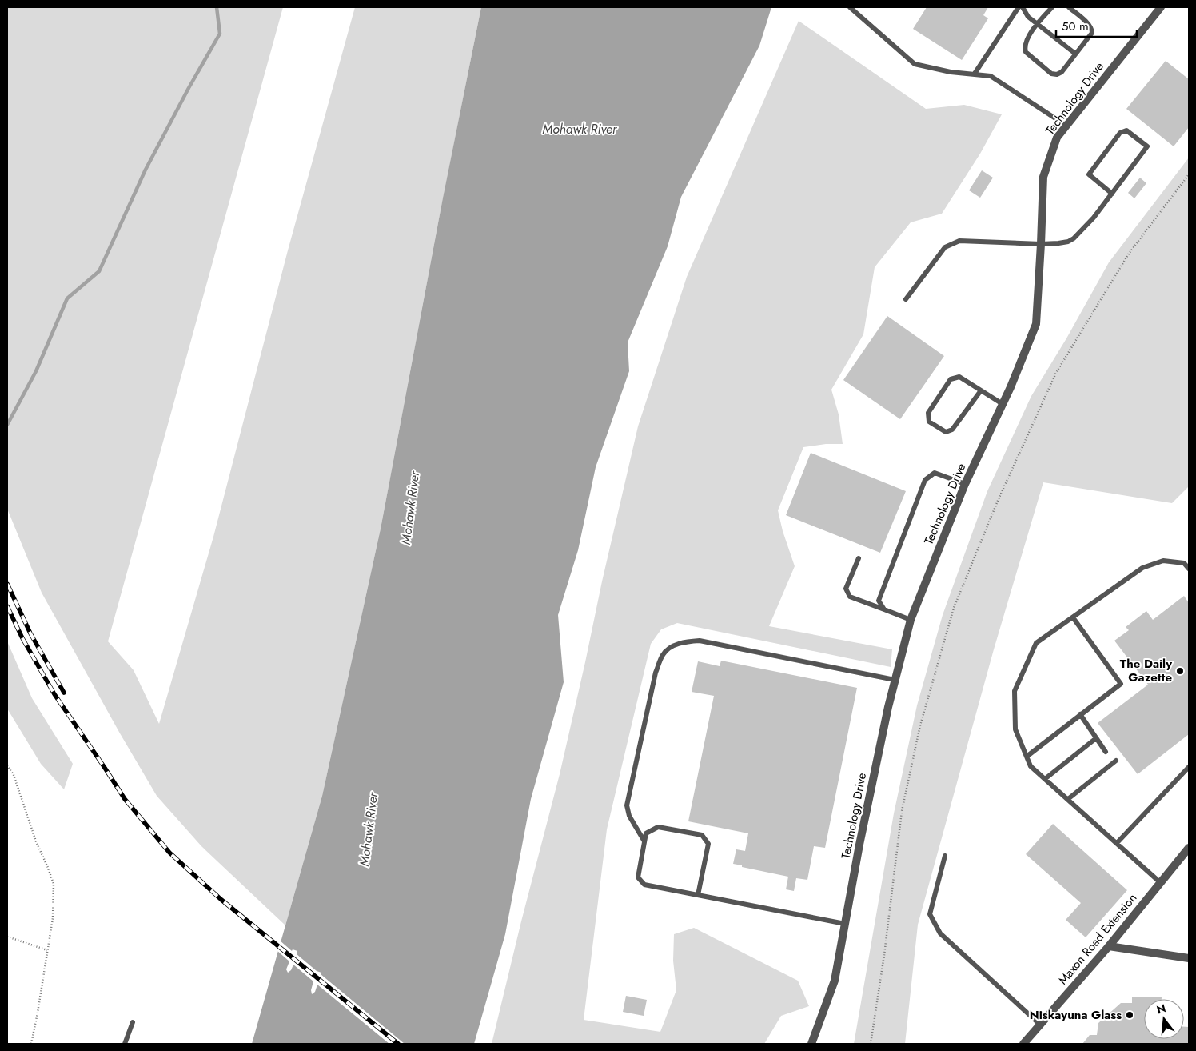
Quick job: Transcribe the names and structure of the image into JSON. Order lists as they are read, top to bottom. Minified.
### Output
{"streets":{"street":["Technology Drive","Maxon Road Extension"]},"water":["Mohawk River"],"places":["The Daily Gazette","Niskayuna Glass"],"scale_bar":"50 m","north":"top"}
